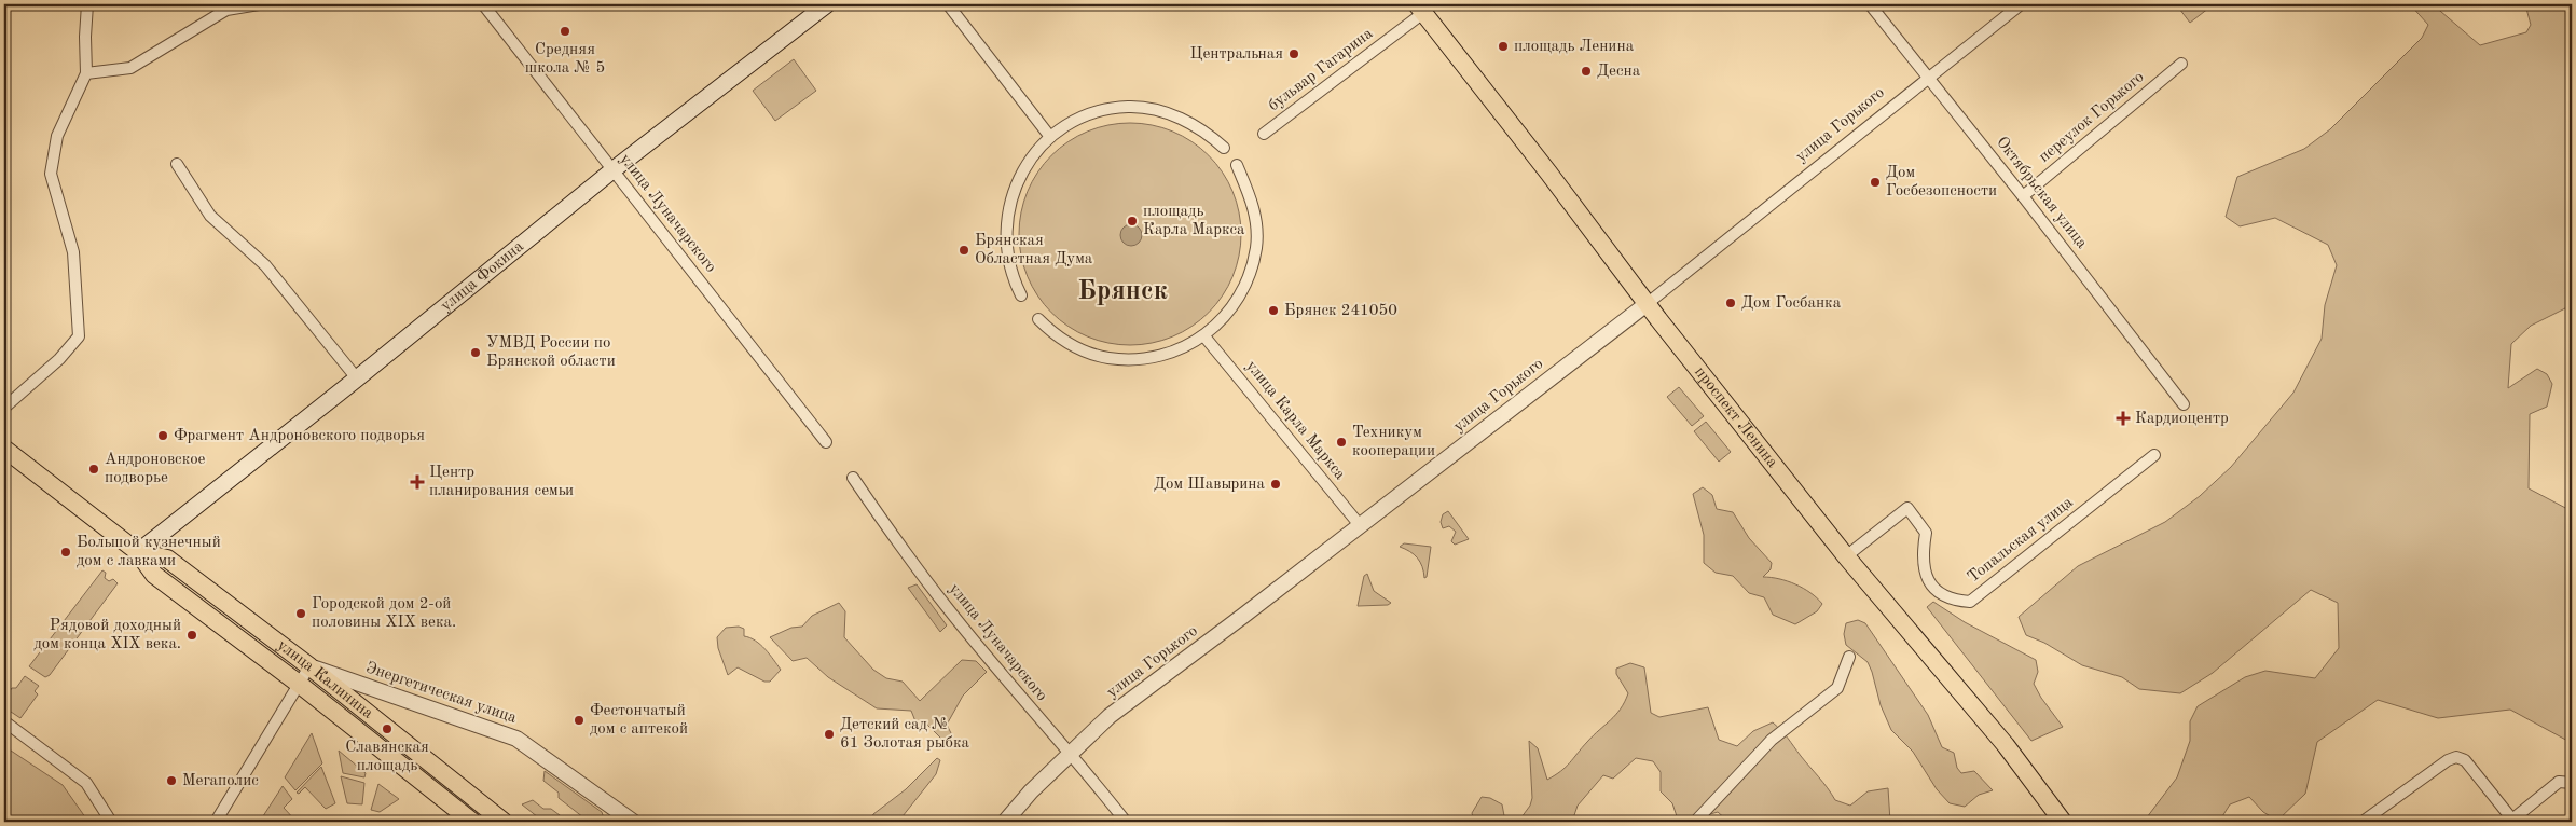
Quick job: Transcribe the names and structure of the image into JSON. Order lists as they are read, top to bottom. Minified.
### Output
{"streets":{"main road":["улица Фокина","проспект Ленина","улица Калинина"],"street":["бульвар Гагарина","переулок Горького","улица Горького","Октябрьская улица","улица Луначарского","улица Карла Маркса","Топальская улица","Энергетическая улица"]},"crossings":[["бульвар Гагарина","проспект Ленина"],["переулок Горького","Октябрьская улица"],["улица Горького","Октябрьская улица"],["улица Горького","улица Луначарского"],["улица Горького","проспект Ленина"],["улица Горького","улица Карла Маркса"],["улица Луначарского","улица Фокина"],["улица Фокина","улица Калинина"],["проспект Ленина","Топальская улица"],["улица Калинина","Энергетическая улица"]],"districts":["Брянск"],"places":{"other":["Средняя школа № 5","площадь Ленина","Центральная","Десна","Дом Госбезопсности","площадь Карла Маркса","Брянская Областная Дума","Дом Госбанка","Брянск 241050","УМВД России по Брянской области","Фрагмент Андроновского подворья","Техникум кооперации","Андроновское подворье","Дом Шавырина","Большой кузнечный дом с лавками","Городской дом 2-ой половины XIX века.","Рядовой доходный дом конца XIX века.","Фестончатый дом с аптекой","Славянская площадь","Детский сад № 61 Золотая рыбка","Мегаполис"],"health":["Кардиоцентр","Центр планирования семьи"]}}
